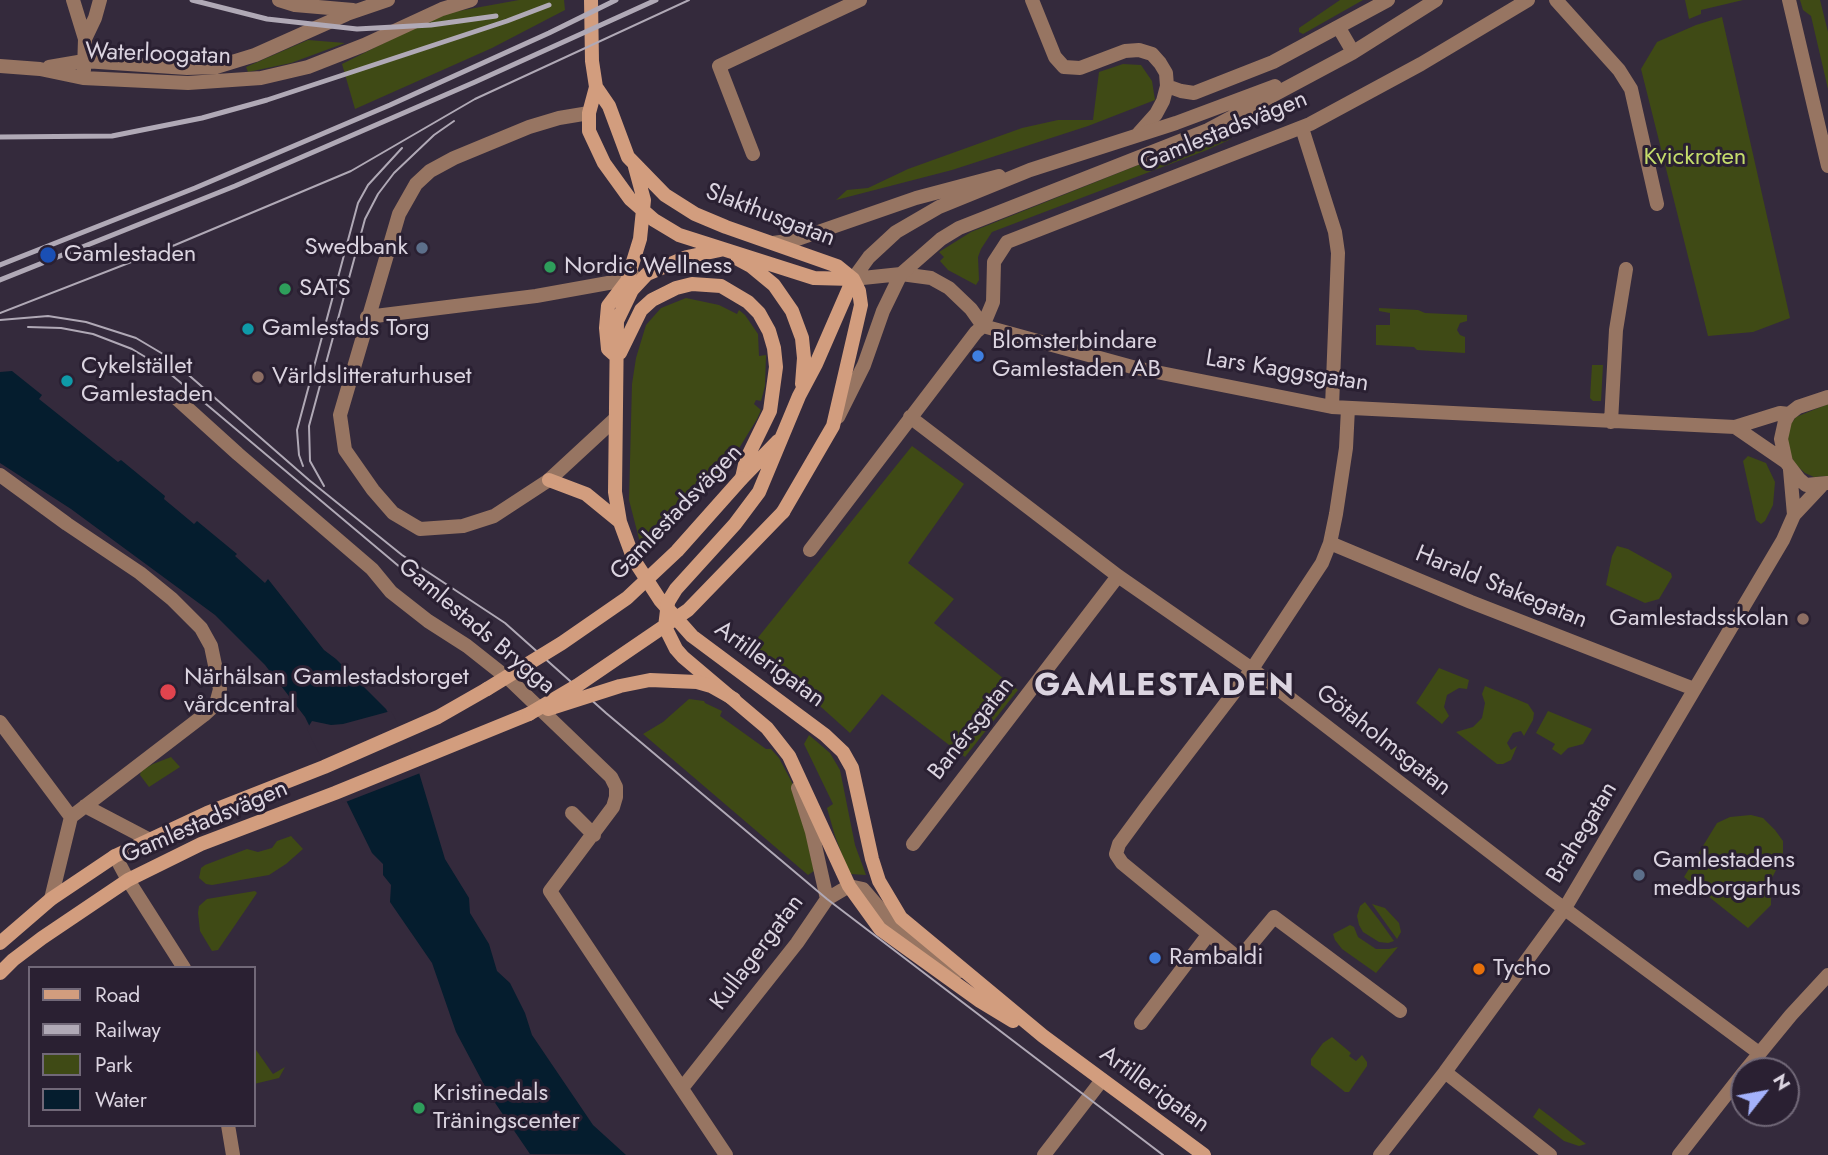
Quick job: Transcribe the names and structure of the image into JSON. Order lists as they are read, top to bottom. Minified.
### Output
{"streets":{"main road":["Gamlestadsvägen","Slakthusgatan","Artillerigatan"],"street":["Waterloogatan","Lars Kaggsgatan","Harald Stakegatan","Gamlestads Brygga","Banérsgatan","Götaholmsgatan","Brahegatan","Kullagergatan"]},"crossings":[["Gamlestadsvägen","Slakthusgatan"],["Gamlestadsvägen","Lars Kaggsgatan"],["Gamlestadsvägen","Artillerigatan"],["Slakthusgatan","Artillerigatan"],["Harald Stakegatan","Brahegatan"],["Gamlestads Brygga","Kullagergatan"],["Artillerigatan","Kullagergatan"],["Banérsgatan","Götaholmsgatan"],["Götaholmsgatan","Brahegatan"]],"districts":["GAMLESTADEN"],"parks":["Kvickroten"],"places":["Swedbank","Gamlestaden","Nordic Wellness","SATS","Gamlestads Torg","Blomsterbindare Gamlestaden AB","Världslitteraturhuset","Cykelstället Gamlestaden","Gamlestadsskolan","Närhälsan Gamlestadstorget vårdcentral","Gamlestadens medborgarhus","Rambaldi","Tycho","Kristinedals Träningscenter"],"legend":["Road","Railway","Park","Water"],"north":"top right"}
